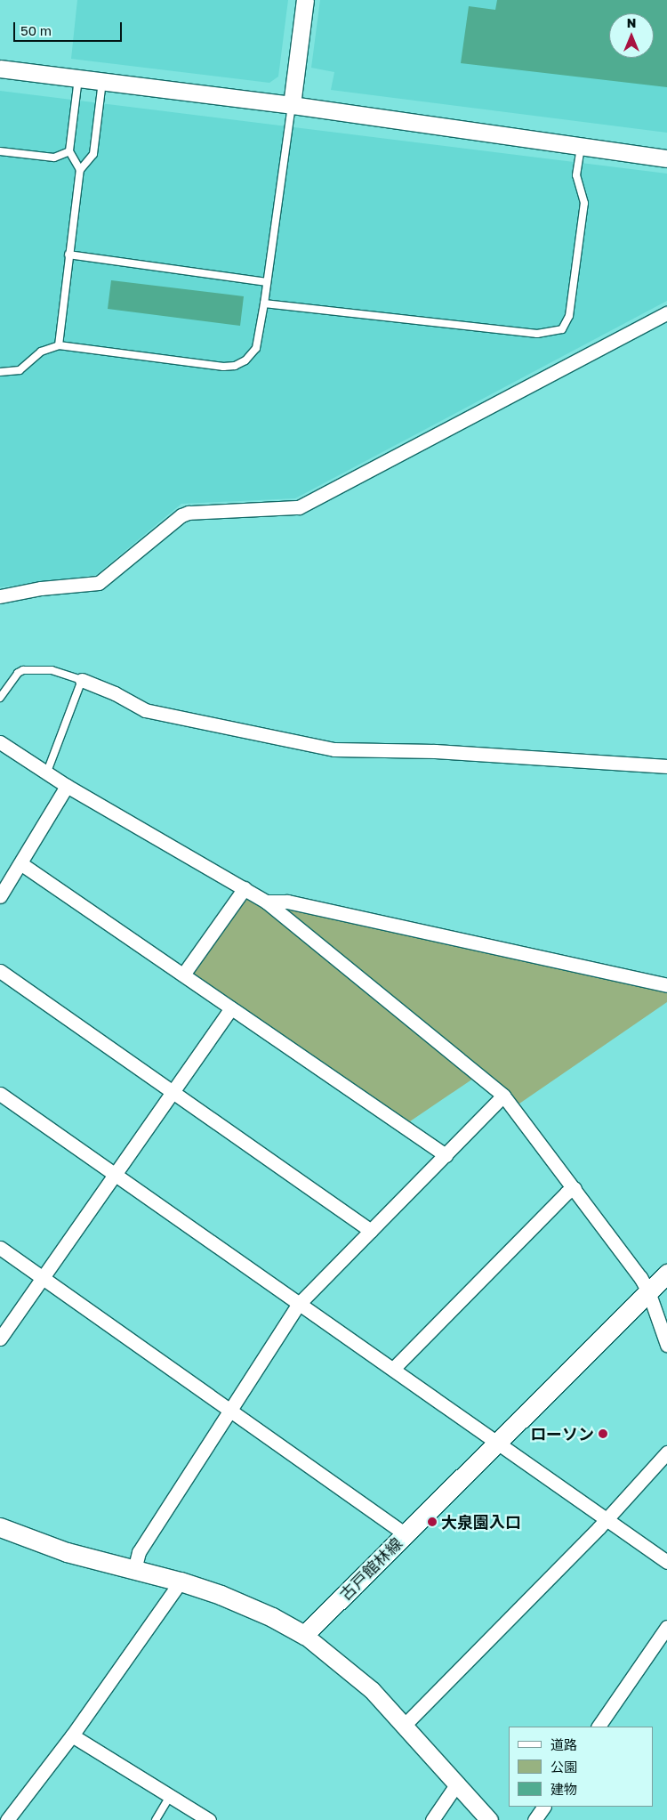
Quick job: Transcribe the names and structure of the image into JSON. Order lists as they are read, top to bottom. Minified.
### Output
{"streets":{"main road":["古戸館林線"]},"places":["ローソン","大泉園入口"],"legend":["道路","公園","建物"],"scale_bar":"50 m","north":"top"}
